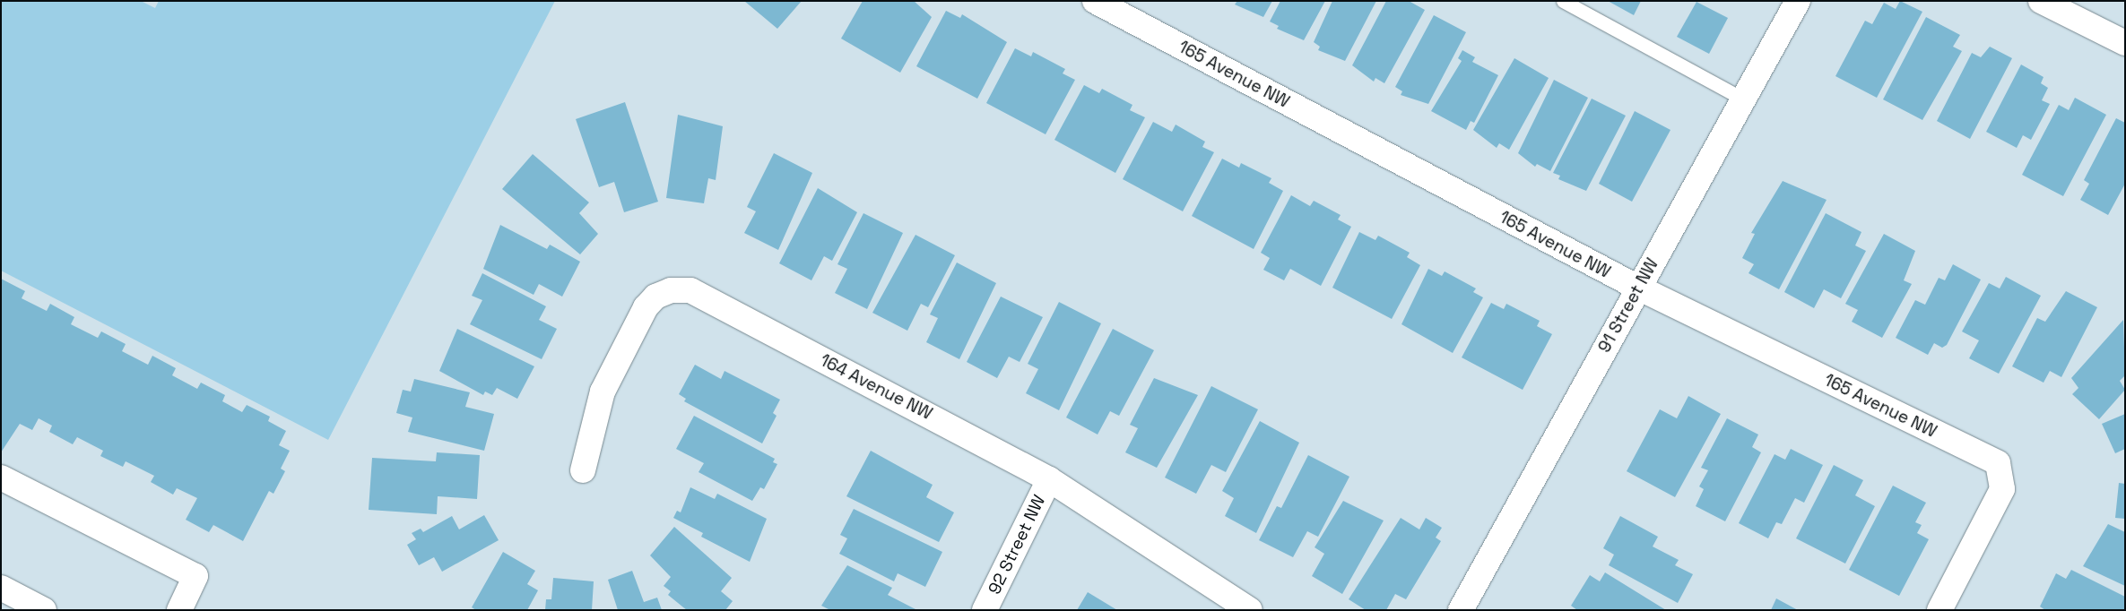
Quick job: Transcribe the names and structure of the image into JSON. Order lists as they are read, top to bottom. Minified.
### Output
{"streets":{"street":["165 Avenue NW","91 Street NW","164 Avenue NW","92 Street NW"]},"crossings":[["165 Avenue NW","91 Street NW"],["164 Avenue NW","92 Street NW"]]}
